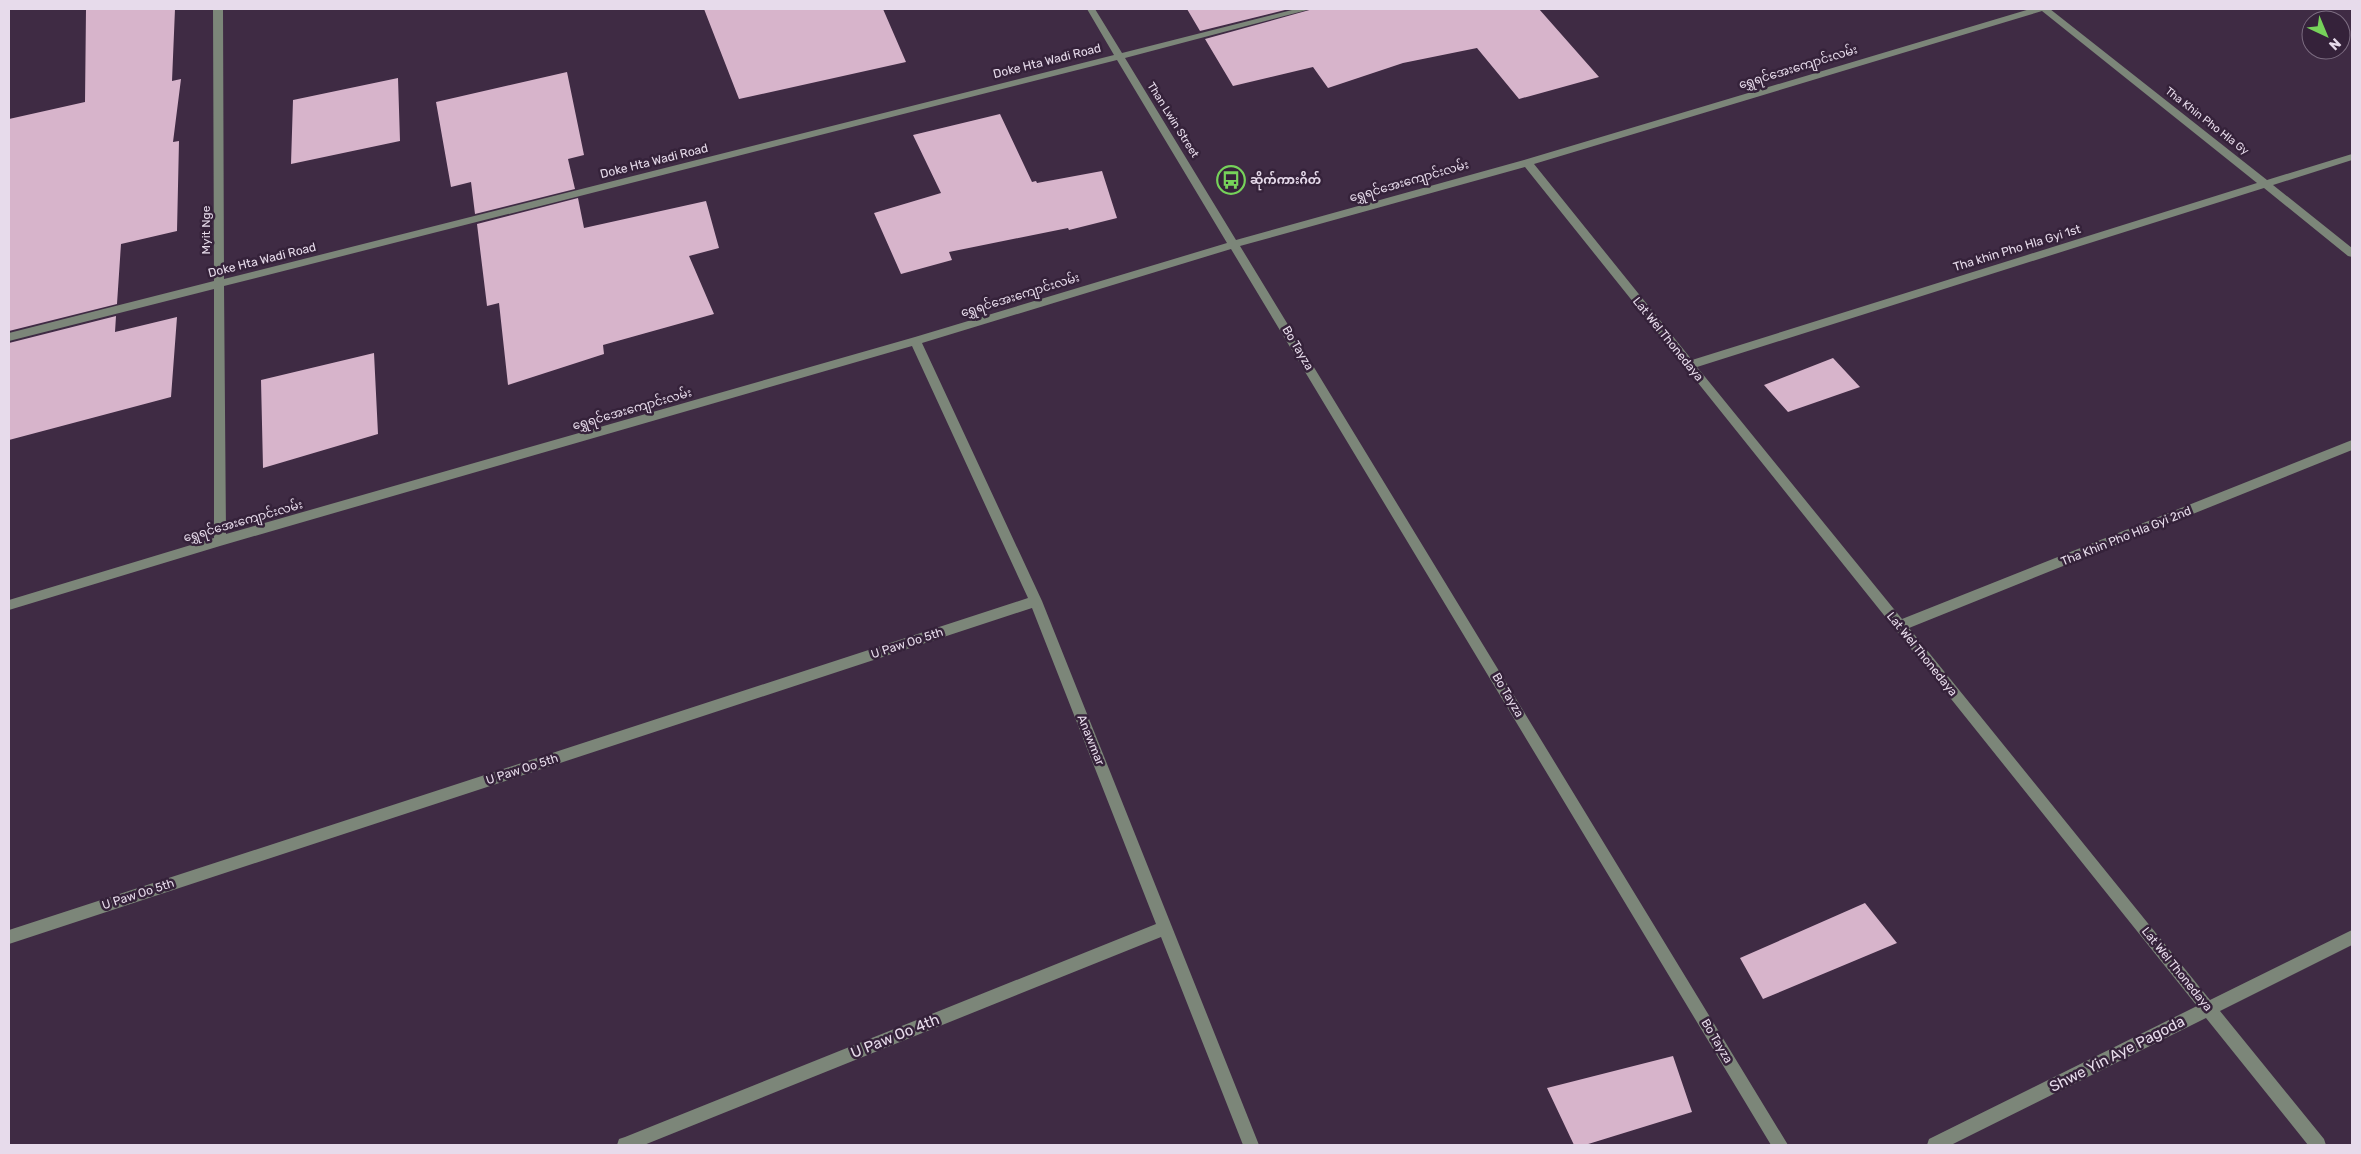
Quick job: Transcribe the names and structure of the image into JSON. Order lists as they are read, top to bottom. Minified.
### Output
{"streets":{"street":["Doke Hta Wadi Road","ရွှေရင်အေးကျောင်းလမ်း","Than Lwin Street","Tha Khin Pho Hla Gy","Myit Nge","Tha khin Pho Hla Gyi 1st","Lat Wel Thonedaya","Bo Tayza","Tha Khin Pho Hla Gyi 2nd","U Paw Oo 5th","Anawmar","U Paw Oo 4th","Shwe Yin Aye Pagoda"]},"crossings":[["Doke Hta Wadi Road","Than Lwin Street"],["Doke Hta Wadi Road","Myit Nge"],["ရွှေရင်အေးကျောင်းလမ်း","Than Lwin Street"],["ရွှေရင်အေးကျောင်းလမ်း","Myit Nge"],["ရွှေရင်အေးကျောင်းလမ်း","Lat Wel Thonedaya"],["ရွှေရင်အေးကျောင်းလမ်း","Bo Tayza"],["ရွှေရင်အေးကျောင်းလမ်း","Anawmar"],["Than Lwin Street","Bo Tayza"],["Tha Khin Pho Hla Gy","Tha khin Pho Hla Gyi 1st"],["Tha khin Pho Hla Gyi 1st","Lat Wel Thonedaya"],["Lat Wel Thonedaya","Tha Khin Pho Hla Gyi 2nd"],["Lat Wel Thonedaya","Shwe Yin Aye Pagoda"],["U Paw Oo 5th","Anawmar"],["Anawmar","U Paw Oo 4th"]],"places":{"bus stop":["ဆိုက်ကားဂိတ်"]},"north":"bottom right"}
